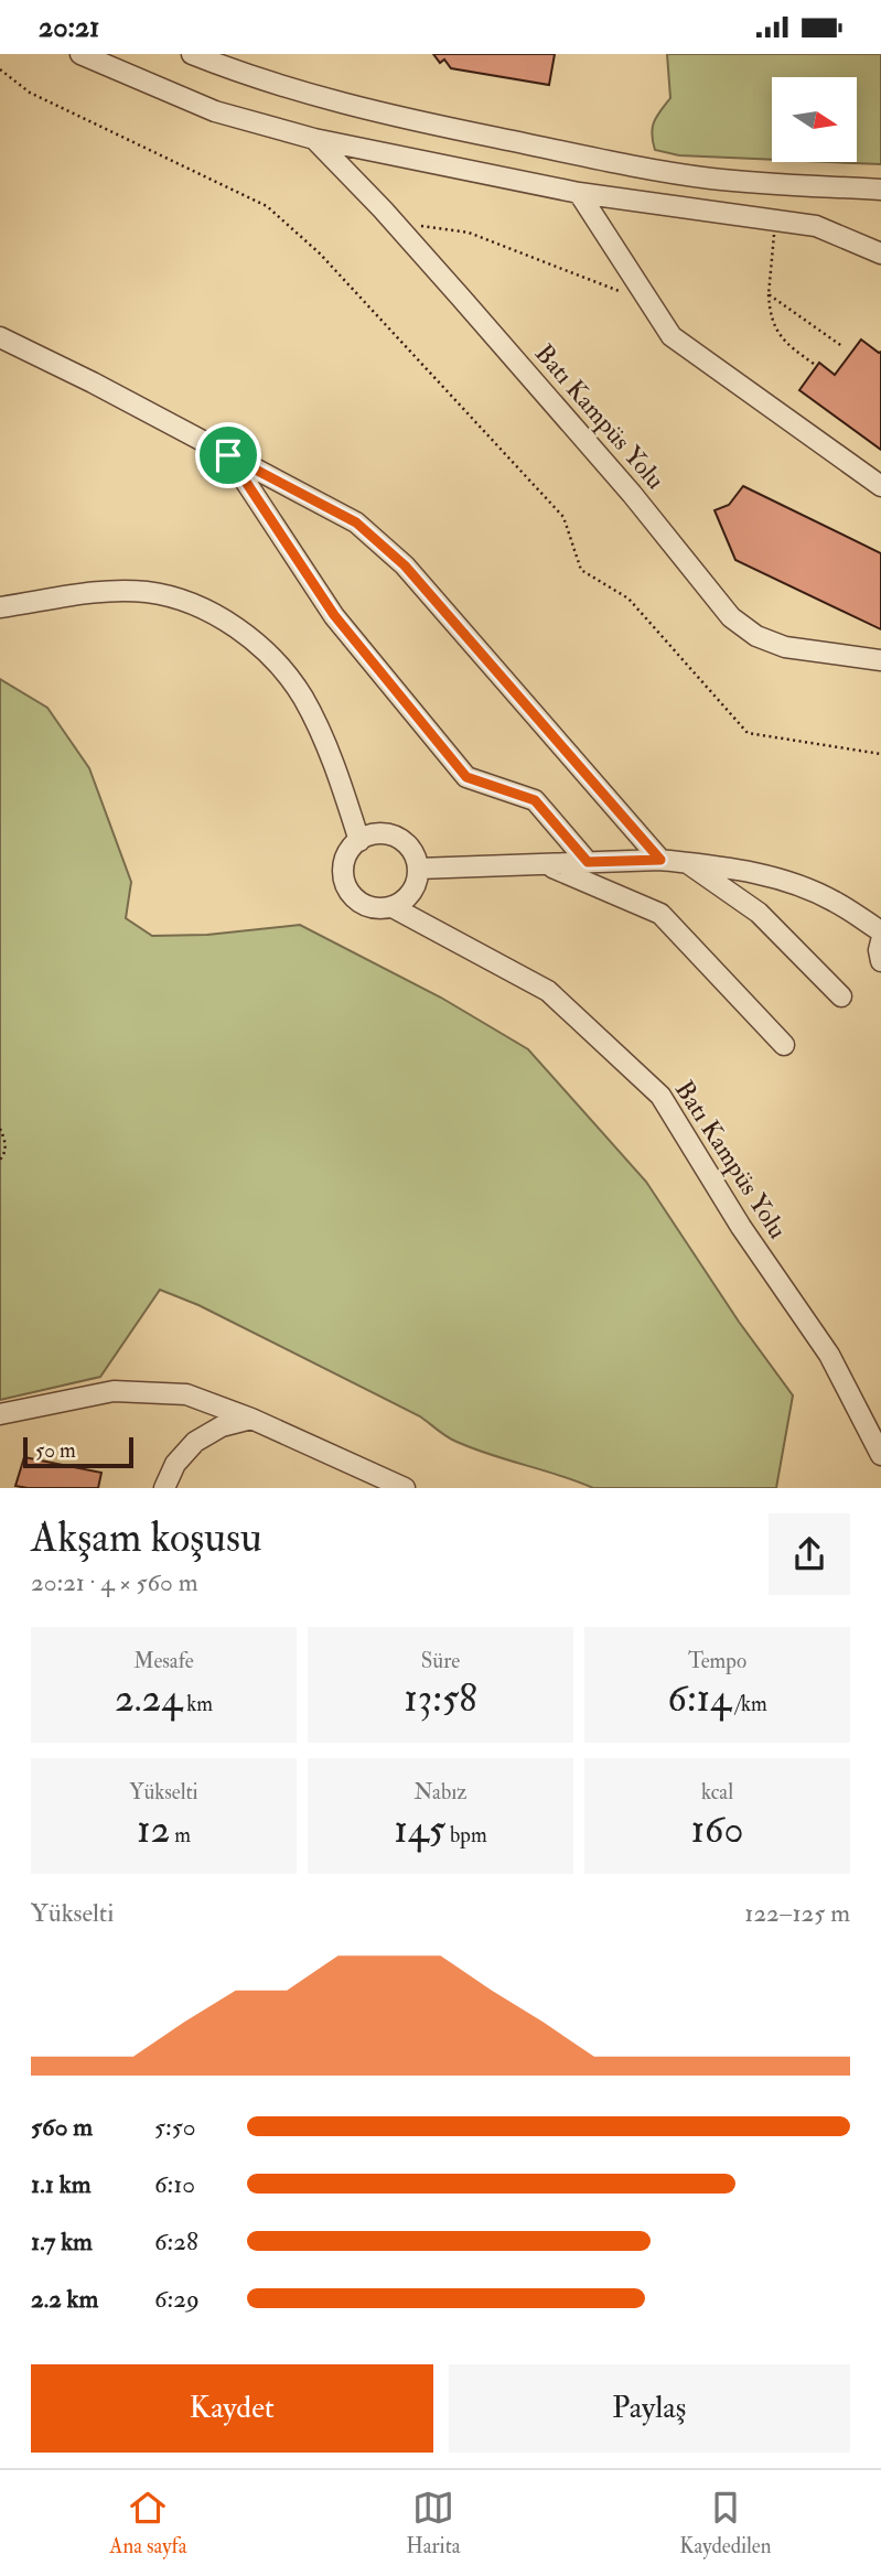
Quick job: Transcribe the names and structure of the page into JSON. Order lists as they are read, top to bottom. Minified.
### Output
{"streets":{"street":["Batı Kampüs Yolu"]},"scale_bar":"50 m","north":"right","page":{"status":"20:21","scale":"50 m","heading":["Akşam koşusu","20:21 · 4 × 560 m"],"stats":[["Mesafe","2.24 km"],["Süre","13:58"],["Tempo","6:14 /km"],["Yükselti","12 m"],["Nabız","145 bpm"],["kcal","160"]],"chart":["Yükselti","122–125 m"],"list":[{"name":"560 m","note":"5:50"},{"name":"1.1 km","note":"6:10"},{"name":"1.7 km","note":"6:28"},{"name":"2.2 km","note":"6:29"}],"buttons":["Kaydet","Paylaş"],"tabs":["Ana sayfa","Harita","Kaydedilen"]}}
